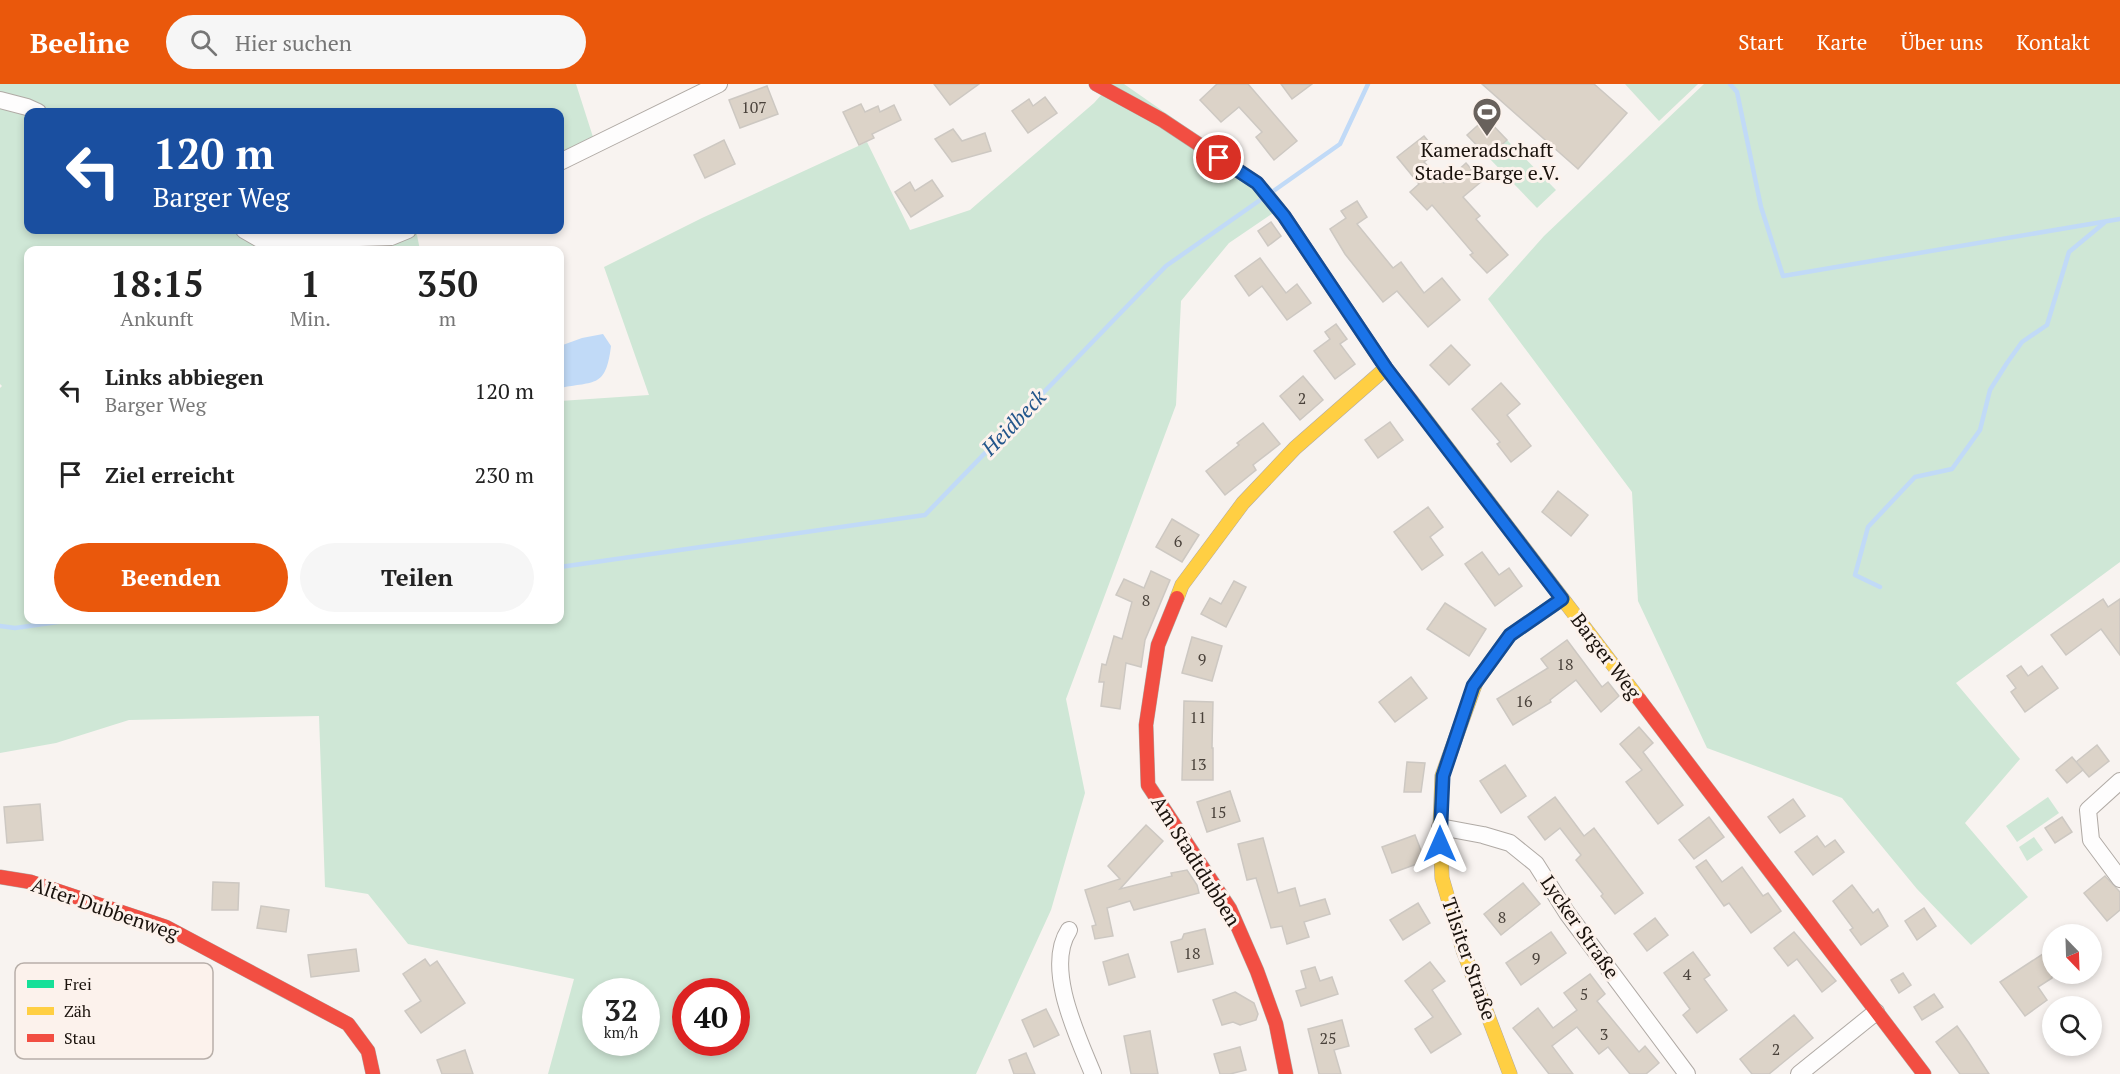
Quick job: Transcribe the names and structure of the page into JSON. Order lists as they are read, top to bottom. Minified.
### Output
{"streets":{"street":["Barger Weg","Am Stadtdubben","Alter Dubbenweg","Lycker Straße","Tilsiter Straße"]},"crossings":[["Barger Weg","Am Stadtdubben"],["Barger Weg","Tilsiter Straße"],["Lycker Straße","Tilsiter Straße"]],"water":["Heidbeck"],"places":{"sports":["Kameradschaft Stade-Barge e.V."]},"house_numbers":["107","2","6","8","9","18","16","11","13","15","8","18","9","4","5","3","25","2"],"legend":["Frei","Zäh","Stau"],"north":"bottom right","page":{"header":"Beeline","search":"Hier suchen","nav":["Start","Karte","Über uns","Kontakt"],"turn":["120 m","Barger Weg"],"eta":["18:15","Ankunft","1","Min.","350","m"],"list":[{"name":"Links abbiegen","note":"Barger Weg","value":"120 m"},{"name":"Ziel erreicht","value":"230 m"}],"buttons":["Beenden","Teilen"],"speed":"32 km/h","limit":"40"}}
